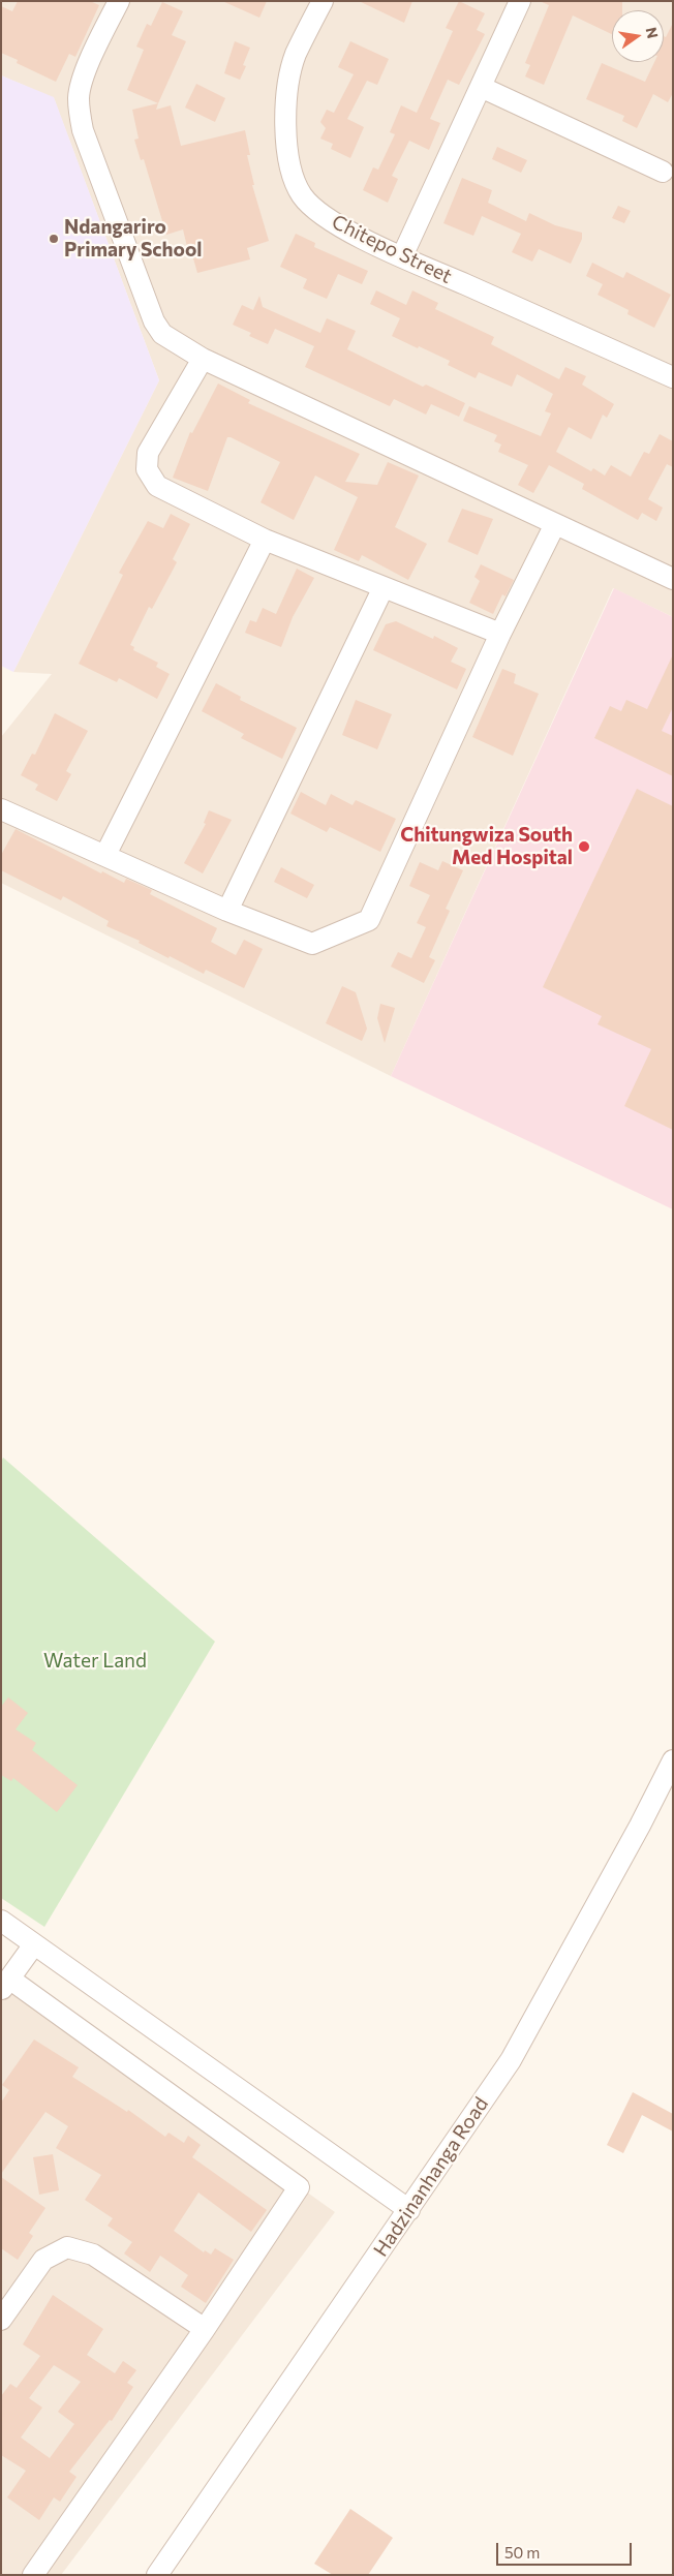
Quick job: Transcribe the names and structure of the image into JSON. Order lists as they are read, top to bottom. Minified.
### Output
{"streets":{"street":["Chitepo Street","Hadzinanhanga Road"]},"parks":["Water Land"],"places":["Ndangariro Primary School","Chitungwiza South Med Hospital"],"scale_bar":"50 m","north":"right"}
